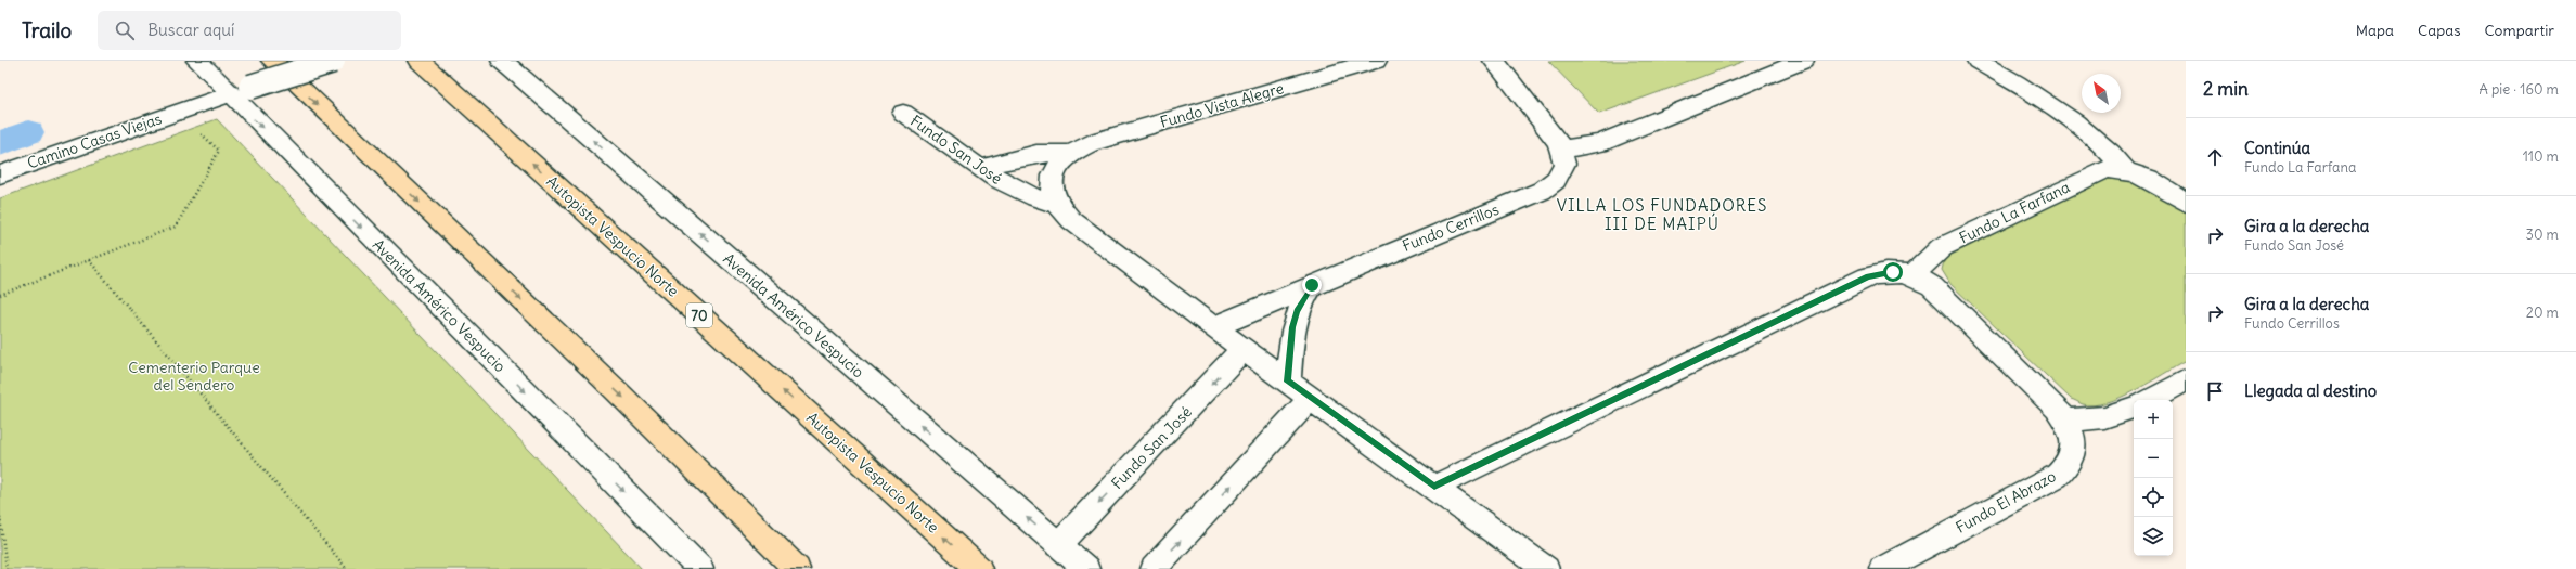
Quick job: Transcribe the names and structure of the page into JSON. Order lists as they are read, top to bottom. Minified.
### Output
{"streets":{"highway":["Autopista Vespucio Norte","70"],"street":["Fundo Vista Alegre","Camino Casas Viejas","Fundo San José","Fundo La Farfana","Fundo Cerrillos","Avenida Américo Vespucio","Fundo El Abrazo"]},"crossings":[["Fundo Vista Alegre","Fundo San José"],["Camino Casas Viejas","Avenida Américo Vespucio"],["Fundo San José","Fundo Cerrillos"],["Fundo San José","Avenida Américo Vespucio"]],"districts":["VILLA LOS FUNDADORES III DE MAIPÚ"],"parks":["Cementerio Parque del Sendero"],"north":"top left","page":{"header":"Trailo","search":"Buscar aquí","nav":["Mapa","Capas","Compartir"],"heading":["2 min","A pie · 160 m"],"list":[["Continúa","Fundo La Farfana","110 m"],["Gira a la derecha","Fundo San José","30 m"],["Gira a la derecha","Fundo Cerrillos","20 m"],"Llegada al destino"],"map_buttons":["+","−"]}}
